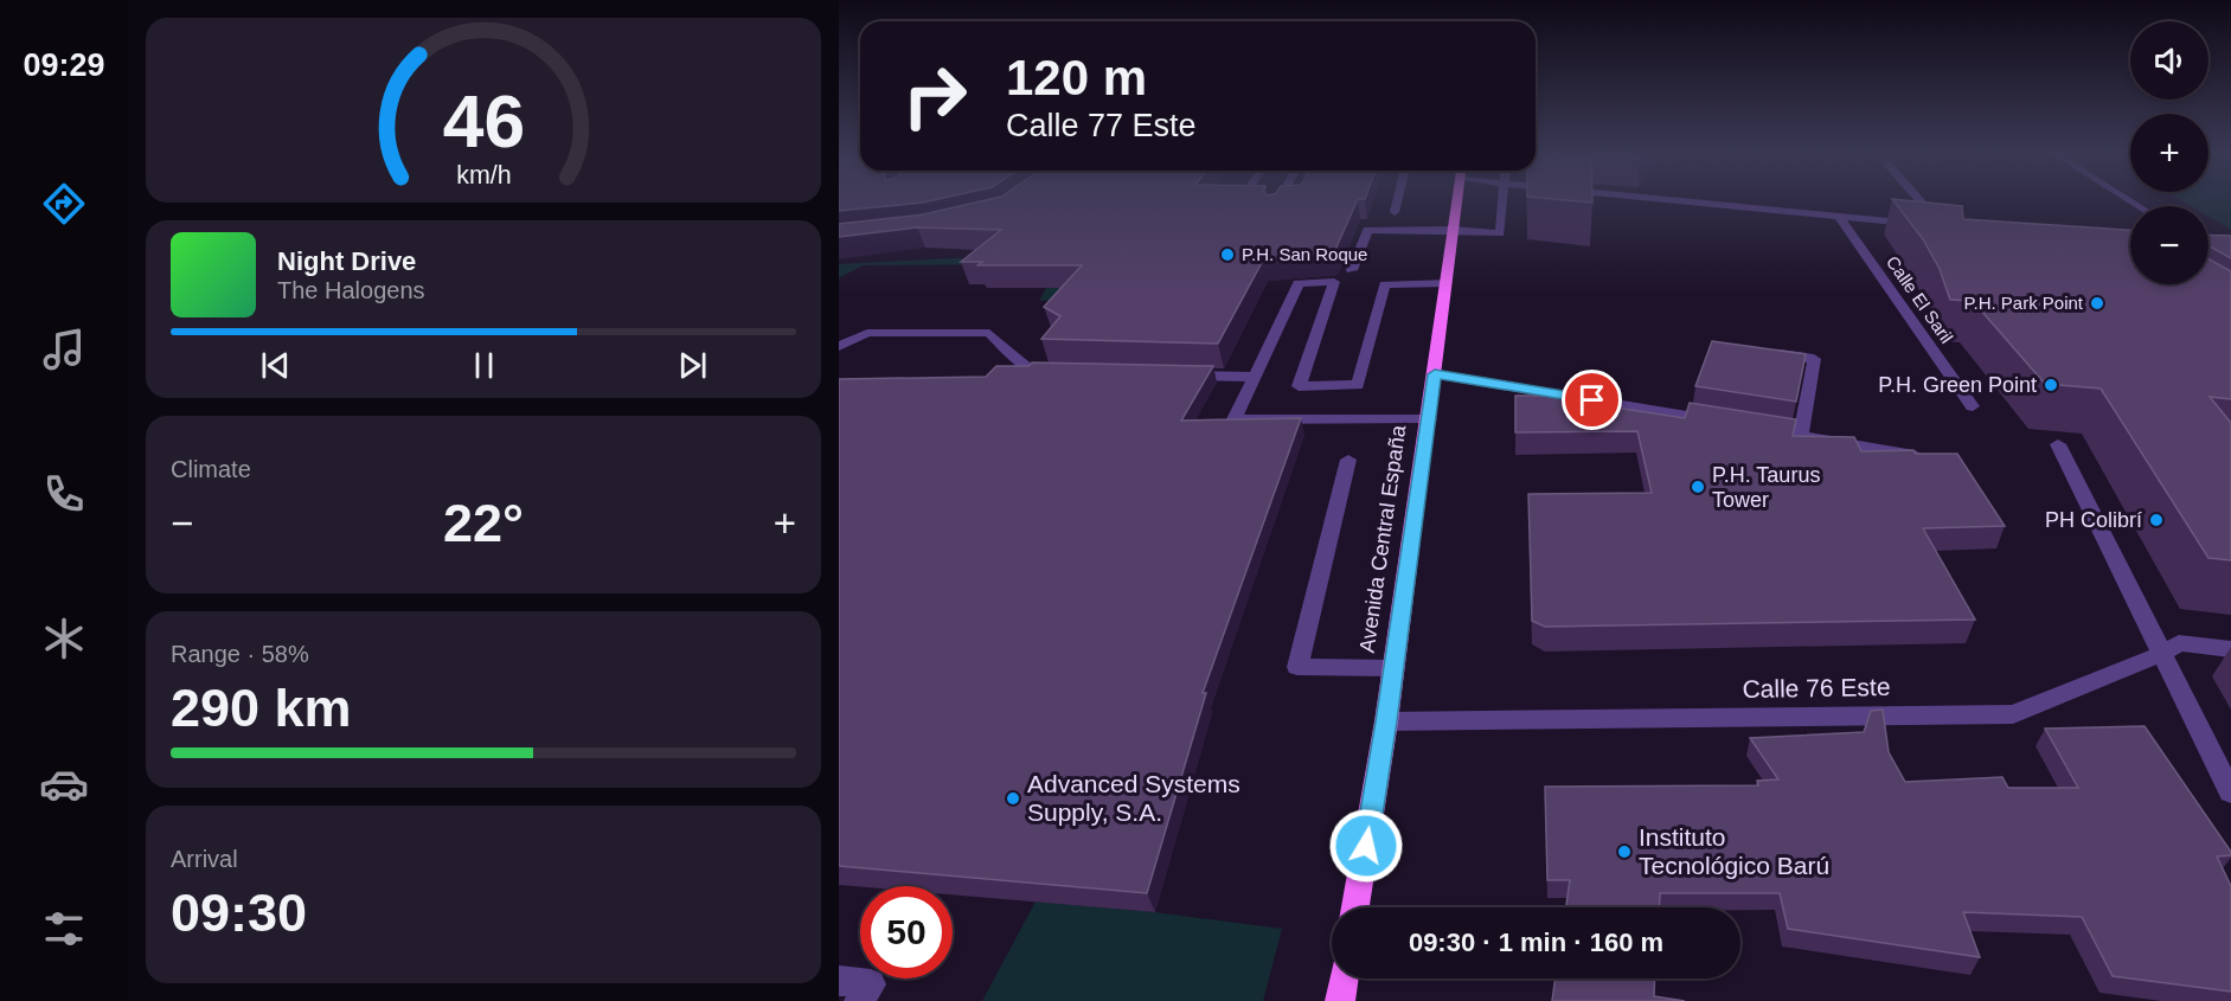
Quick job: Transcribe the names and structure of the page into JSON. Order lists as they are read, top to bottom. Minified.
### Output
{"streets":{"main road":["Avenida Central España"],"street":["Calle El Saril","Calle 76 Este"]},"crossings":[["Avenida Central España","Calle 76 Este"]],"places":["P.H. San Roque","P.H. Park Point","P.H. Green Point","P.H. Taurus Tower","PH Colibrí","Advanced Systems Supply, S.A.","Instituto Tecnológico Barú"],"page":{"tabs":"09:29","map_buttons":["+","−"],"turn":["120 m","Calle 77 Este"],"song":["Night Drive","The Halogens"],"tile":["Climate",["Range · 58%","290 km"],["Arrival","09:30"]],"heat":["−","22°","+"],"limit":"50","trip":"09:30 · 1 min · 160 m","gauge":["46","km/h"]}}
